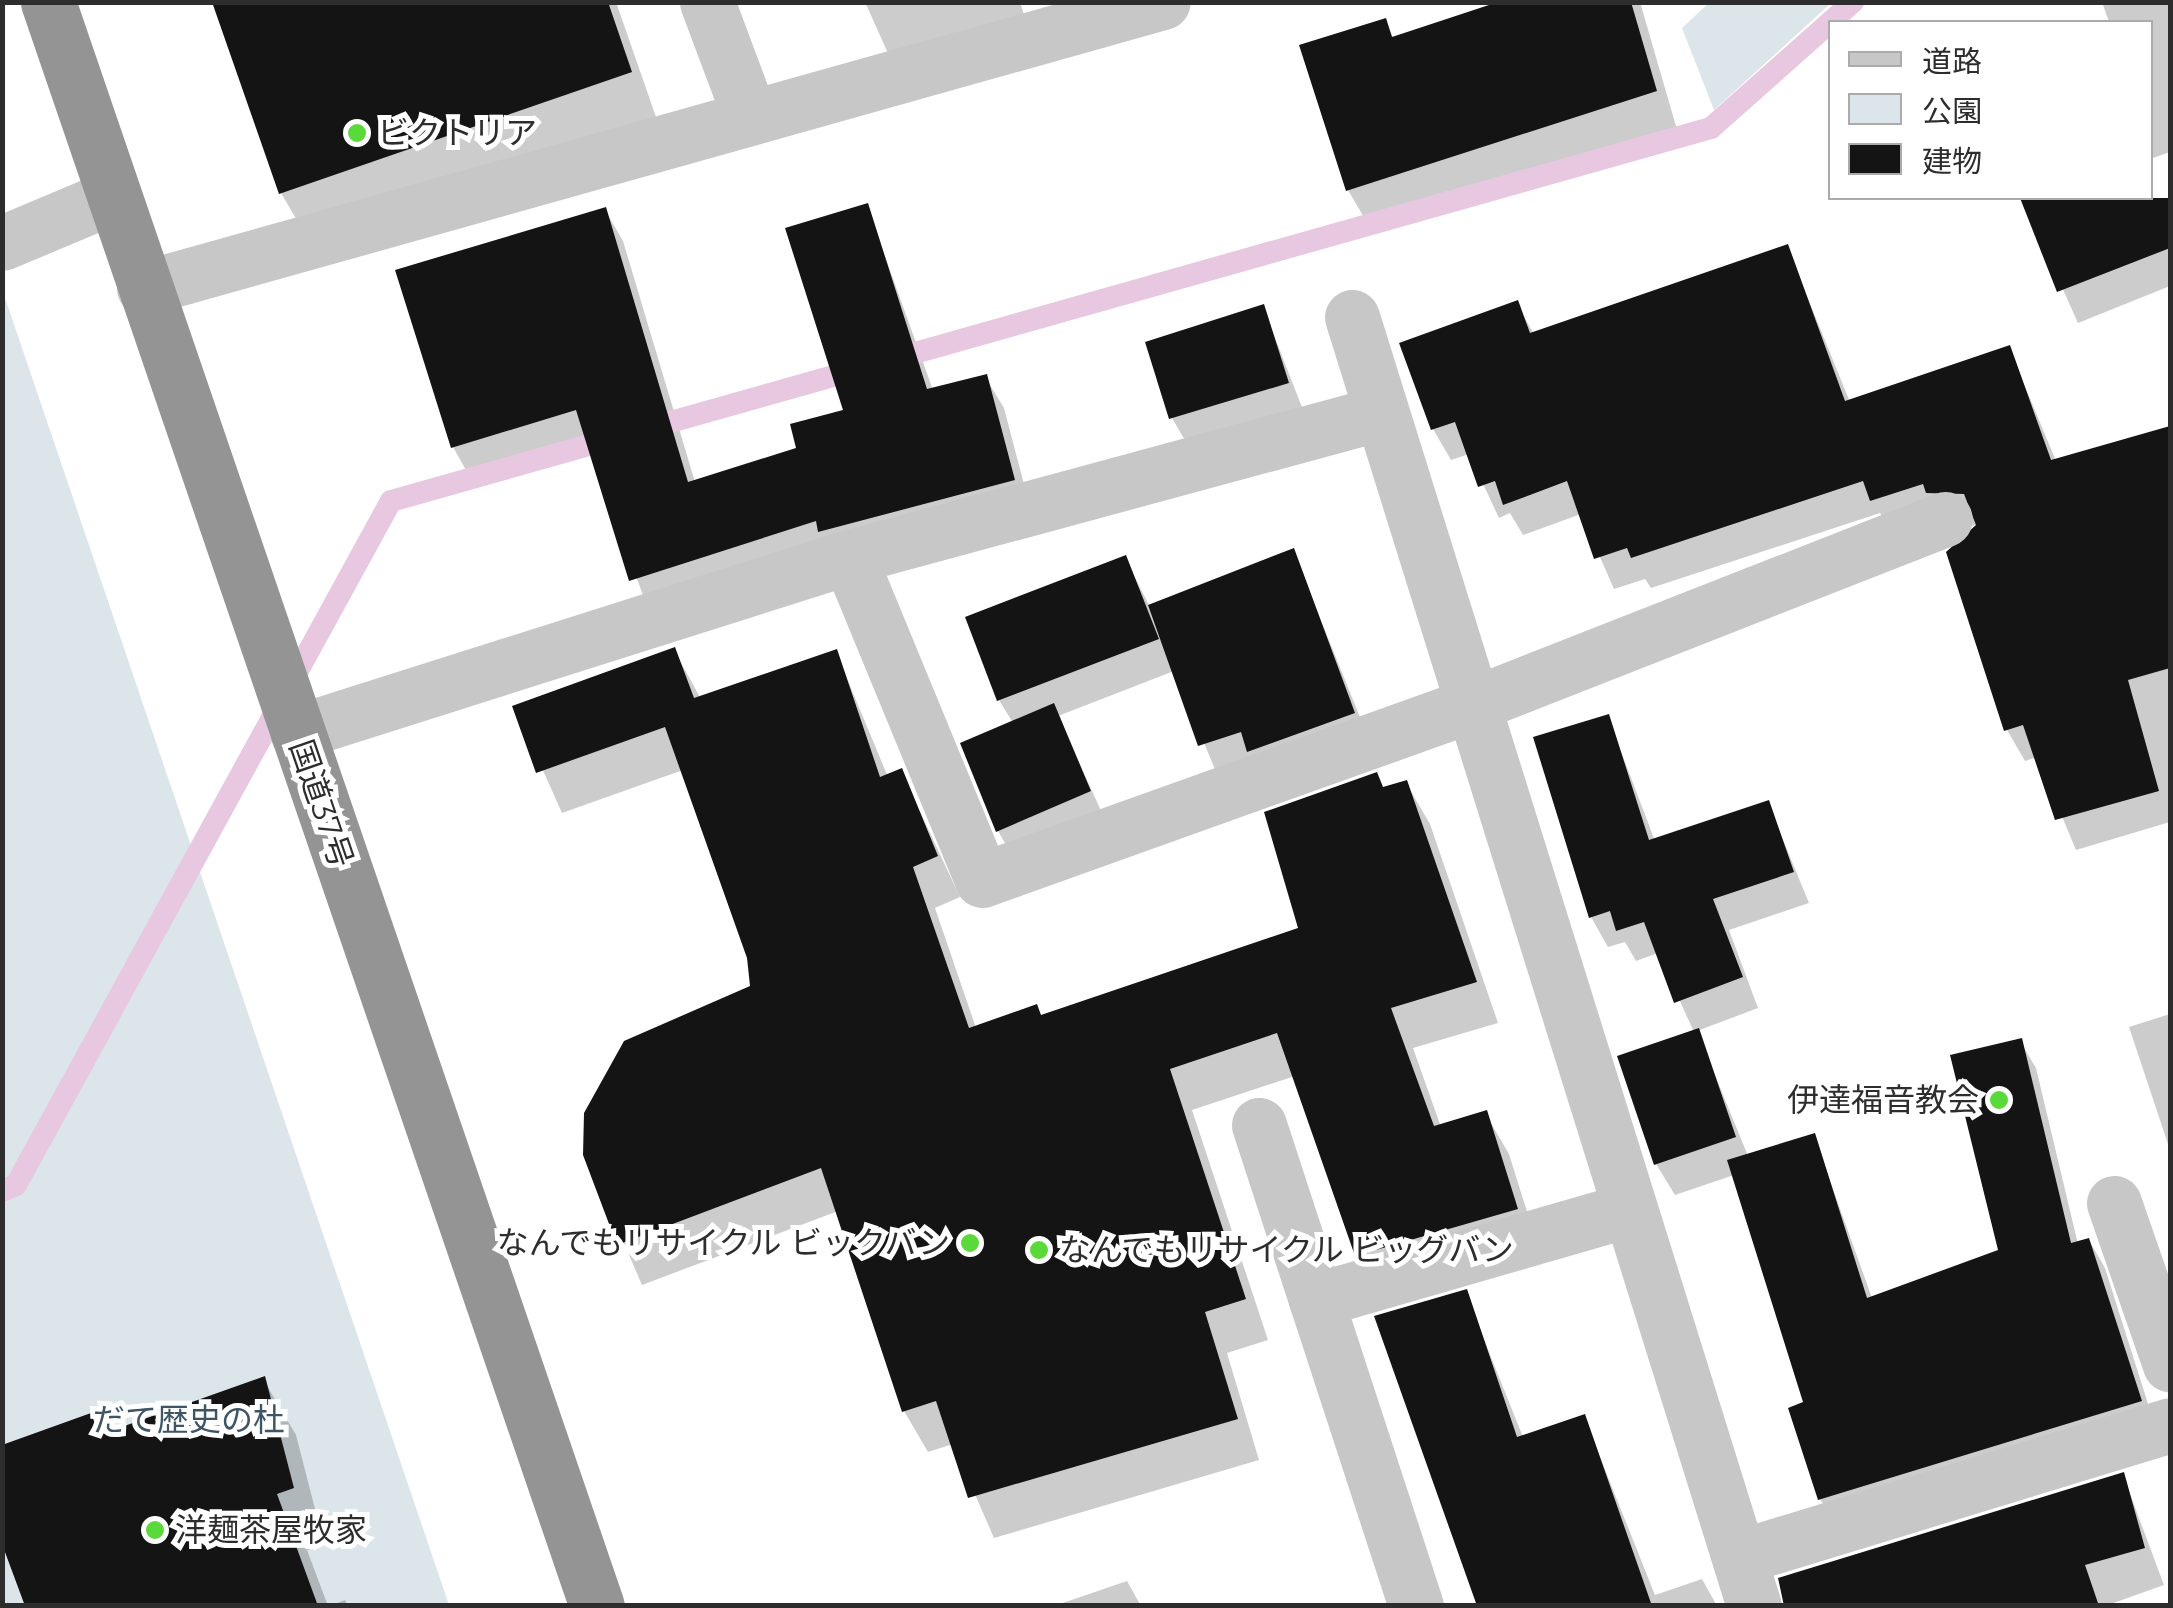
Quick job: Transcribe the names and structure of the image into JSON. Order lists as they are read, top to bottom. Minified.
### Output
{"streets":{"highway":["国道37号"]},"parks":["だて歴史の杜"],"places":["ビクトリア","伊達福音教会","なんでもリサイクル ビックバン","なんでもリサイクル ビッグバン","洋麺茶屋牧家"],"legend":["道路","公園","建物"]}
